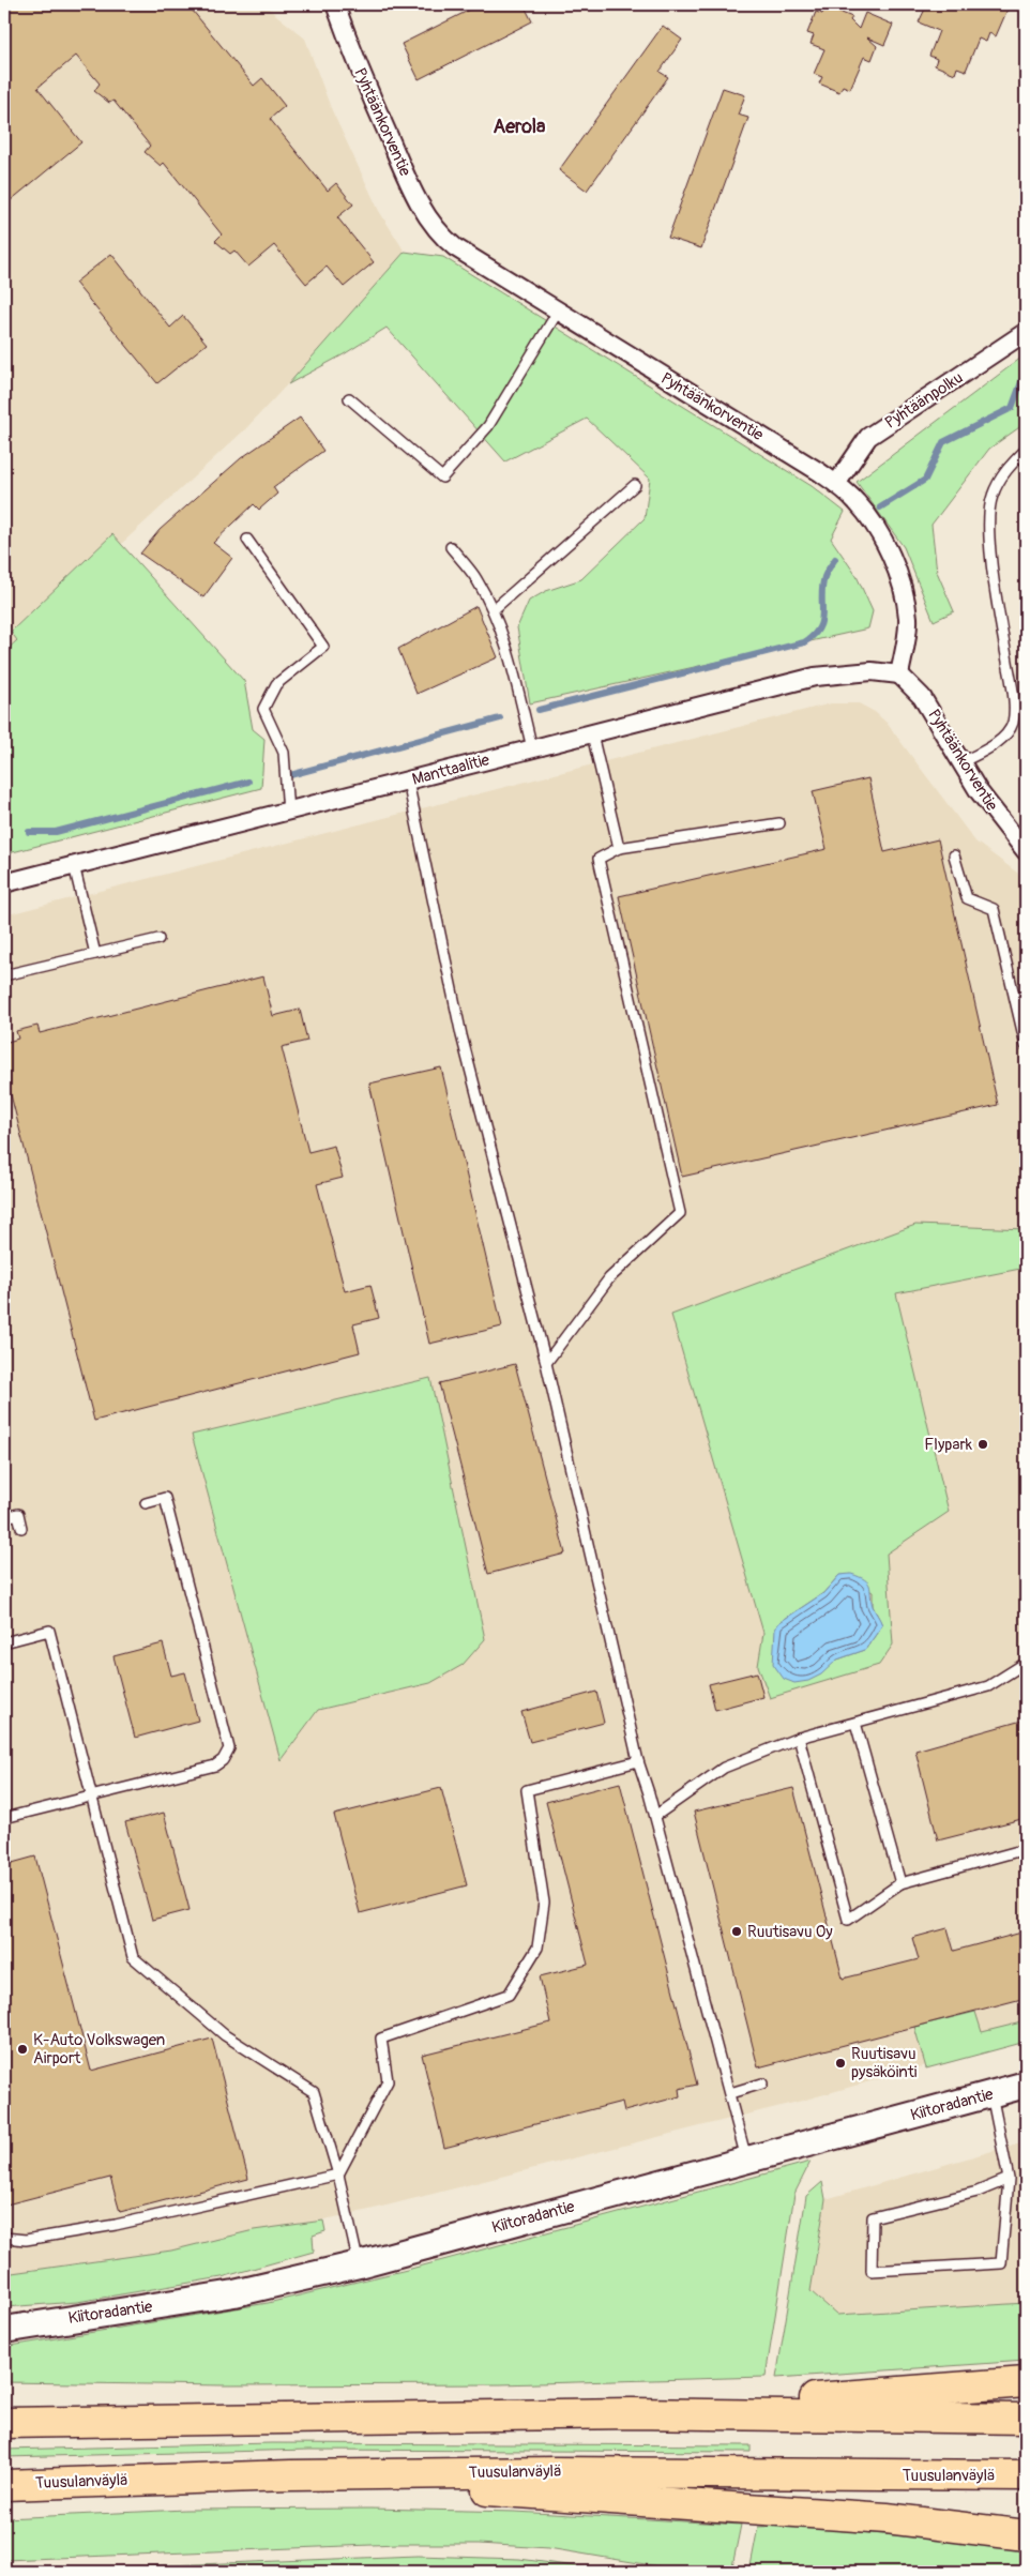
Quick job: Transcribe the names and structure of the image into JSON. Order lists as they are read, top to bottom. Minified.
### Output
{"streets":{"highway":["Tuusulanväylä"],"main road":["Kiitoradantie"],"street":["Pyhtäänkorventie","Pyhtäänpolku","Manttaalitie"]},"crossings":[["Pyhtäänkorventie","Pyhtäänpolku"],["Pyhtäänkorventie","Manttaalitie"]],"districts":["Aerola"],"places":["Flypark","Ruutisavu Oy","K-Auto Volkswagen Airport","Ruutisavu pysäköinti"]}
